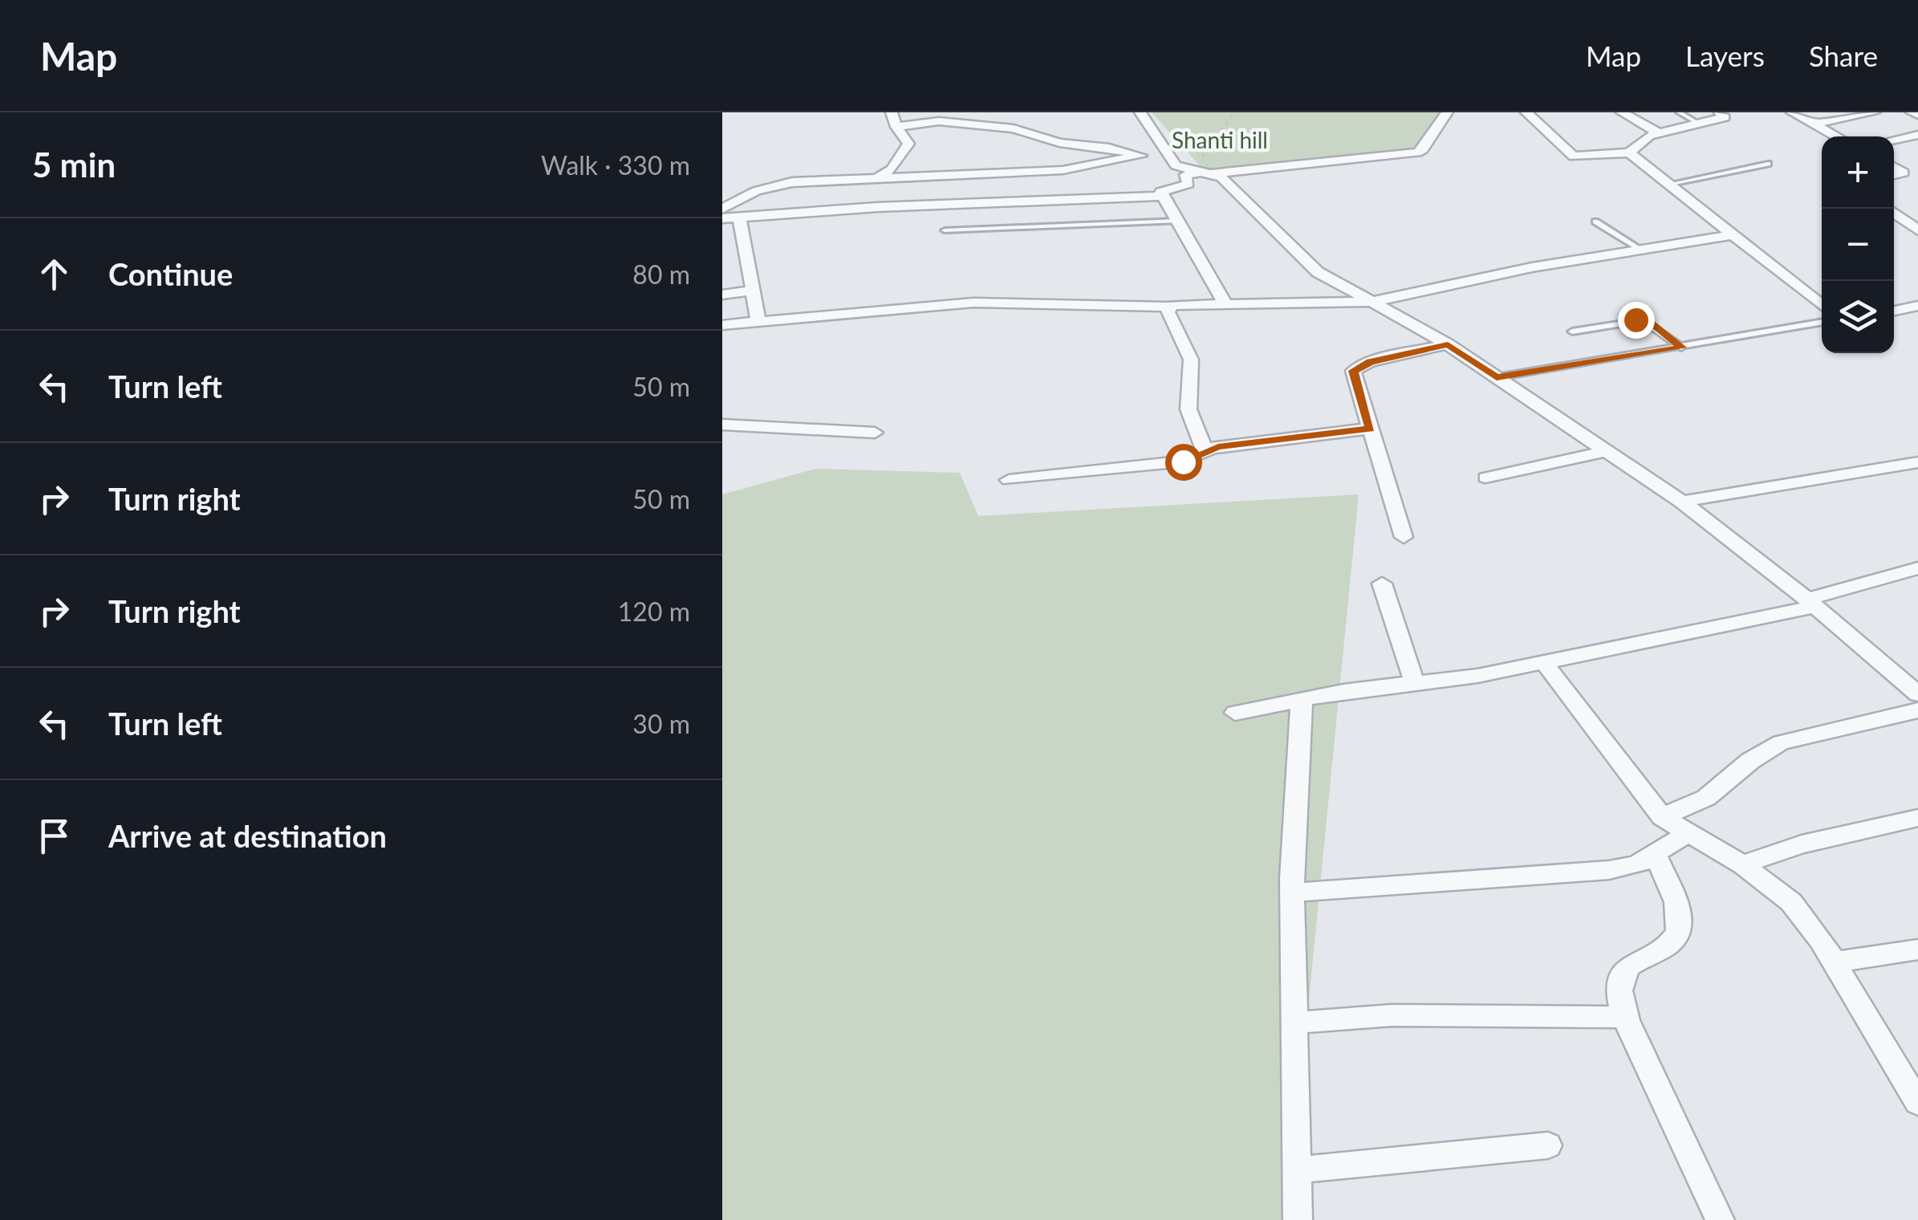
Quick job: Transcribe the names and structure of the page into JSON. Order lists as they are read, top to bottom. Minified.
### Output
{"parks":["Shanti hill"],"page":{"header":"Map","nav":["Map","Layers","Share"],"heading":["5 min","Walk · 330 m"],"map_buttons":["+","−"],"list":[["Continue","80 m"],["Turn left","50 m"],["Turn right","50 m"],["Turn right","120 m"],["Turn left","30 m"],"Arrive at destination"]}}
